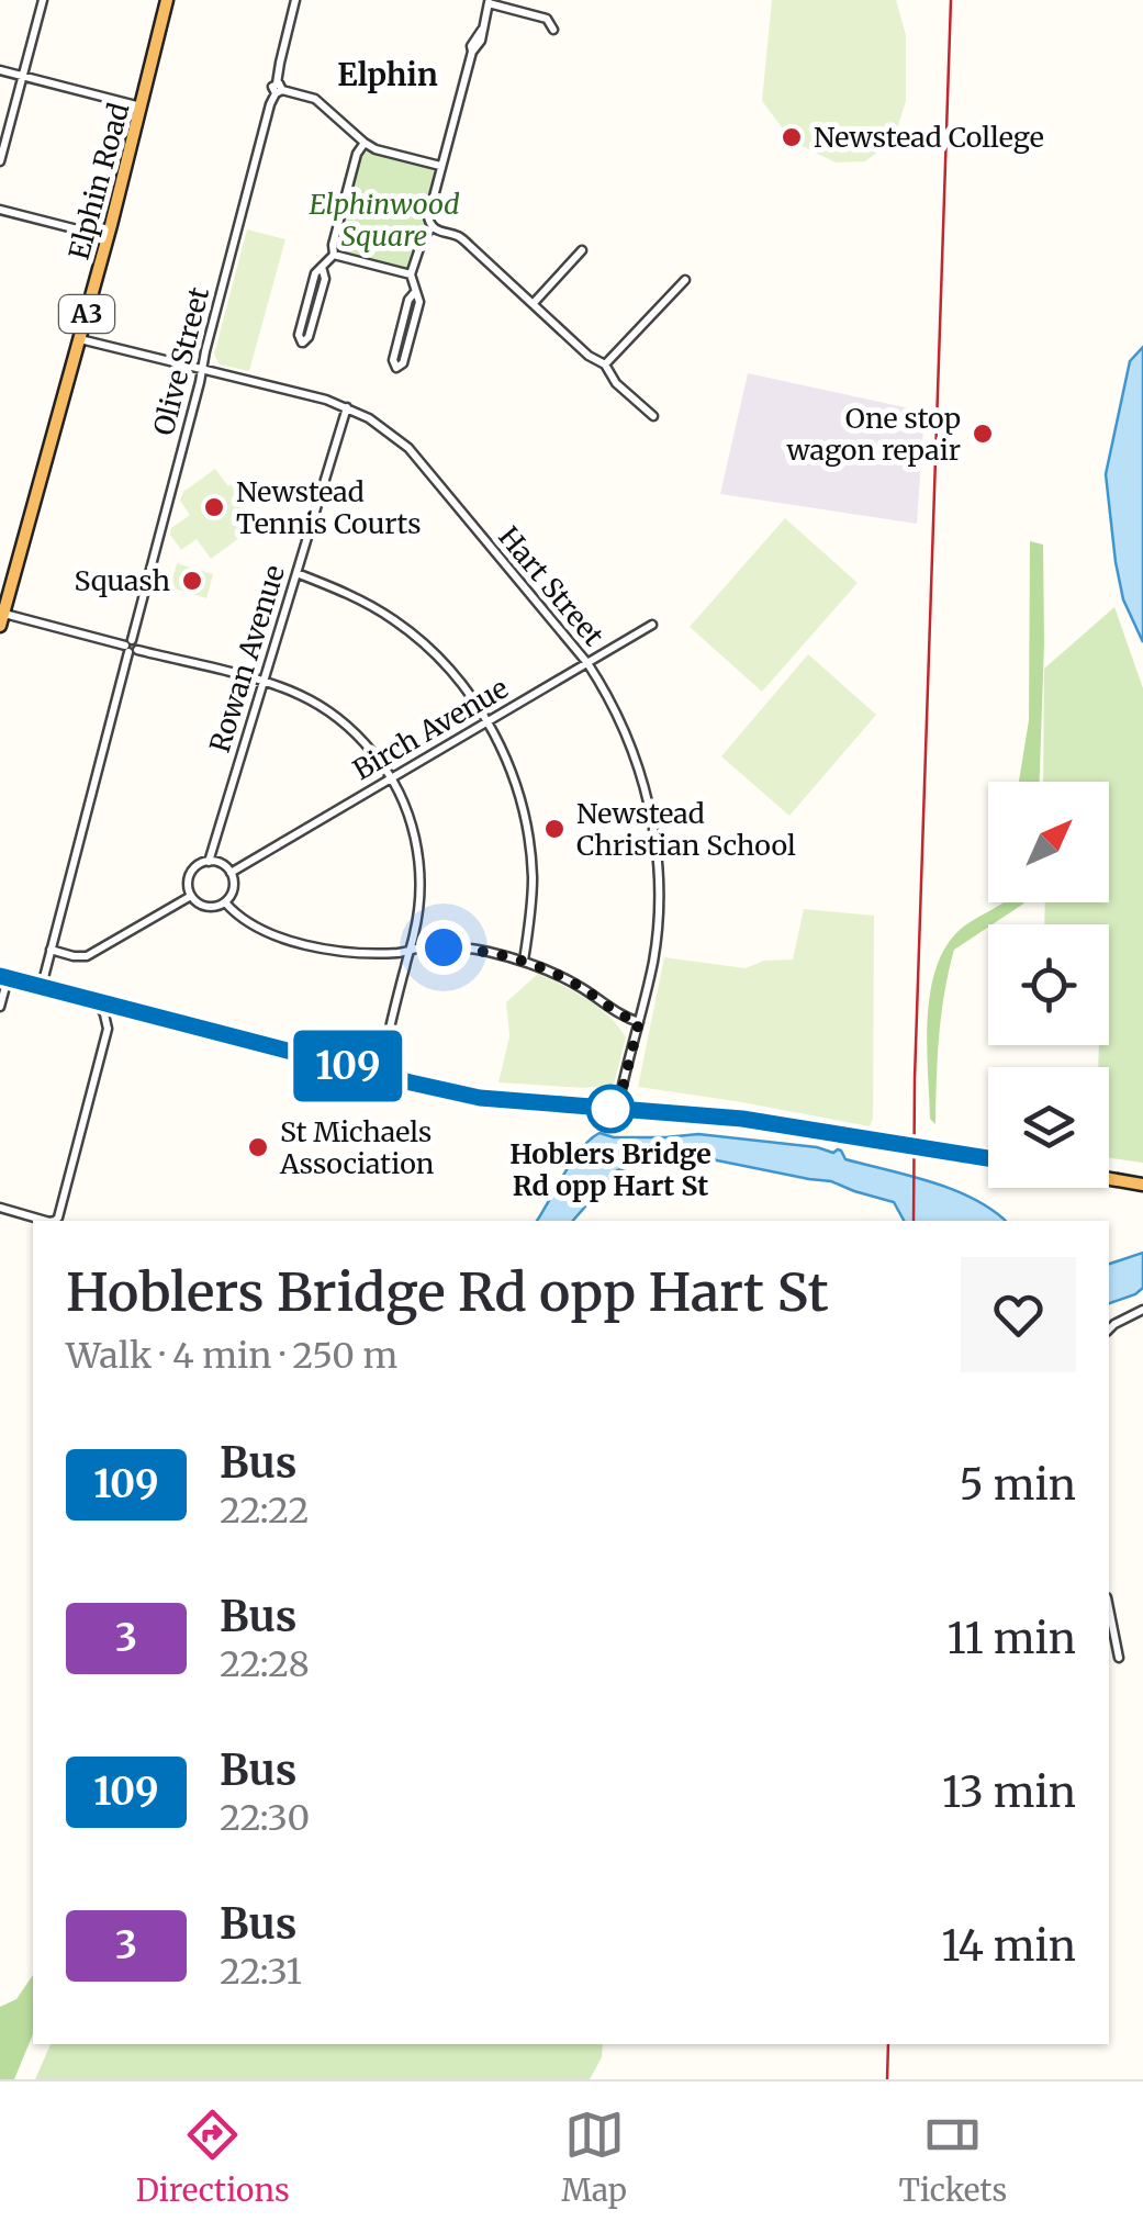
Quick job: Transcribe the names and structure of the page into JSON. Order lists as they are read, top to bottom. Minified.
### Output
{"streets":{"highway":["Elphin Road","A3"],"street":["Olive Street","Hart Street","Rowan Avenue","Birch Avenue"]},"crossings":[["Elphin Road","Hart Street"],["Olive Street","Hart Street"],["Hart Street","Rowan Avenue"],["Hart Street","Birch Avenue"],["Rowan Avenue","Birch Avenue"]],"districts":["Elphin"],"parks":["Elphinwood Square"],"places":["Newstead College","One stop wagon repair","Newstead Tennis Courts","Squash","Newstead Christian School","Hoblers Bridge Rd opp Hart St","St Michaels Association"],"lines":["bus line 109"],"north":"top right","page":{"on_map":"109","heading":["Hoblers Bridge Rd opp Hart St","Walk · 4 min · 250 m"],"list":[{"mark":"109","name":"Bus","note":"22:22","value":"5 min"},{"mark":"3","name":"Bus","note":"22:28","value":"11 min"},{"mark":"109","name":"Bus","note":"22:30","value":"13 min"},{"mark":"3","name":"Bus","note":"22:31","value":"14 min"}],"tabs":["Directions","Map","Tickets"]}}
